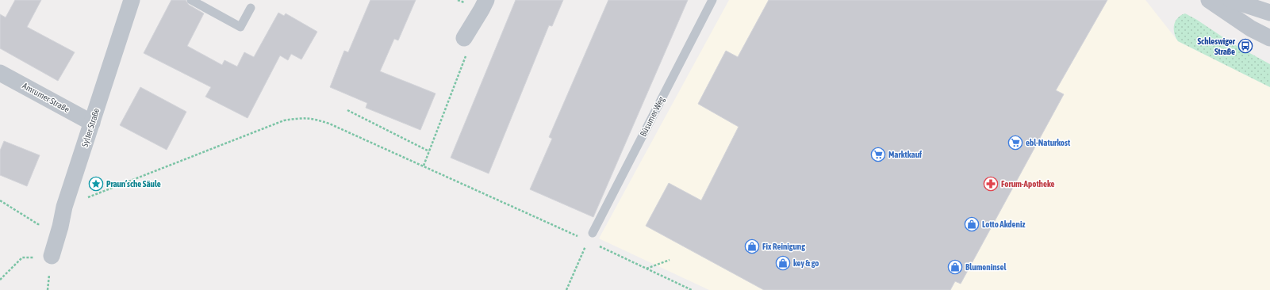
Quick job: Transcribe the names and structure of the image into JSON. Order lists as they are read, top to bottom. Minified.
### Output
{"streets":{"street":["Amrumer Straße","Sylter Straße"],"lane":["Büsumer Weg"]},"crossings":[["Amrumer Straße","Sylter Straße"]],"places":{"bus stop":["Schleswiger Straße"],"supermarket":["ebl-Naturkost","Marktkauf"],"place":["Praun’sche Säule"],"pharmacy":["Forum-Apotheke"],"shop":["Lotto Akdeniz","Fix Reinigung","key & go","Blumeninsel"]}}
